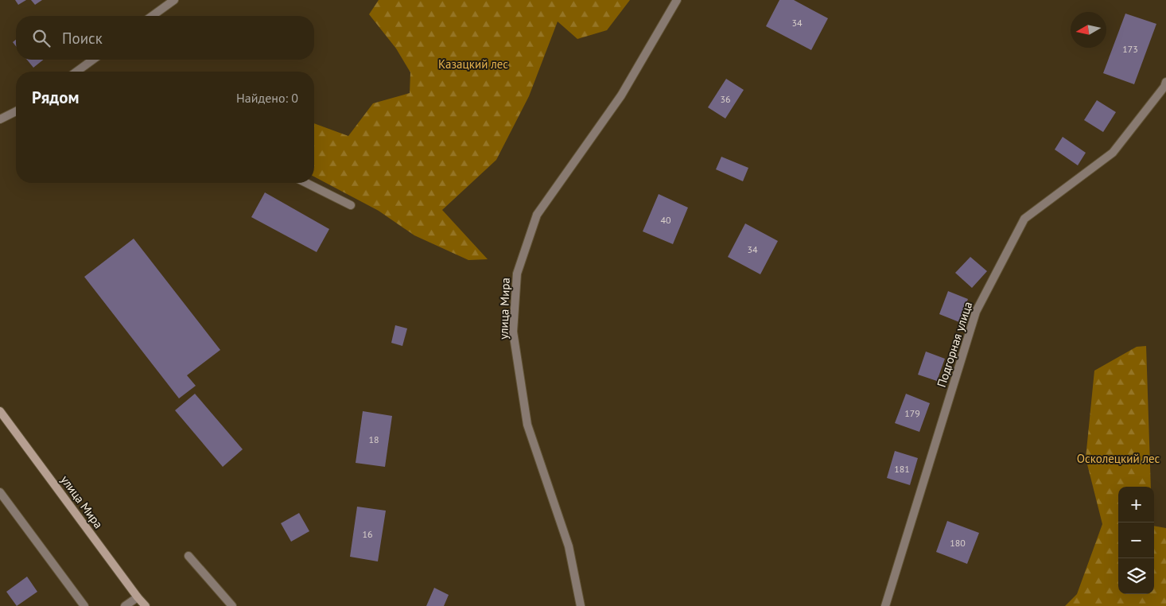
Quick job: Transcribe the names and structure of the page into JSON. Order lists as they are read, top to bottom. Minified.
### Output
{"streets":{"main road":["улица Мира"],"street":["Подгорная улица"]},"parks":["Казацкий лес","Осколецкий лес"],"house_numbers":["34","173","36","40","34","179","18","181","16","180"],"north":"left","page":{"search":"Поиск","heading":["Рядом","Найдено: 0"],"map_buttons":["+","−"]}}
